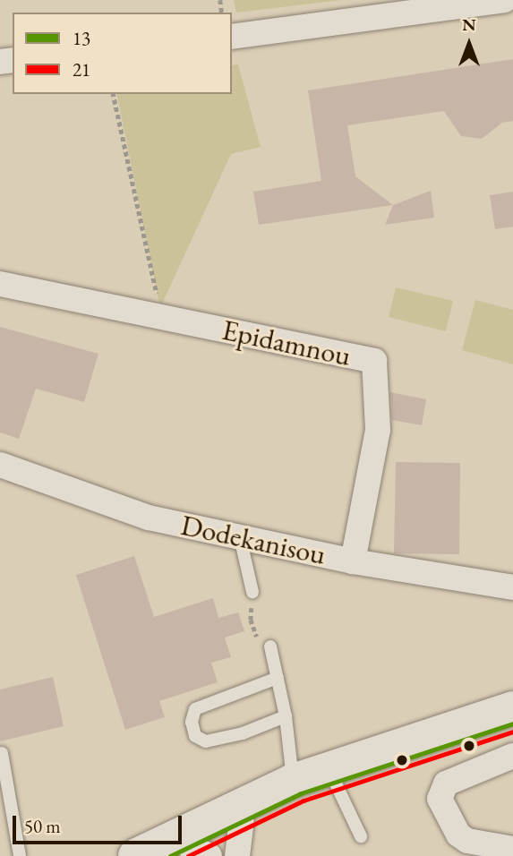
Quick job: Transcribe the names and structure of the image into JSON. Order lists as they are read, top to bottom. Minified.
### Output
{"streets":{"street":["Epidamnou","Dodekanisou"]},"crossings":[["Epidamnou","Dodekanisou"]],"lines":["transit line 13","transit line 21"],"legend":["13","21"],"scale_bar":"50 m","north":"top"}
